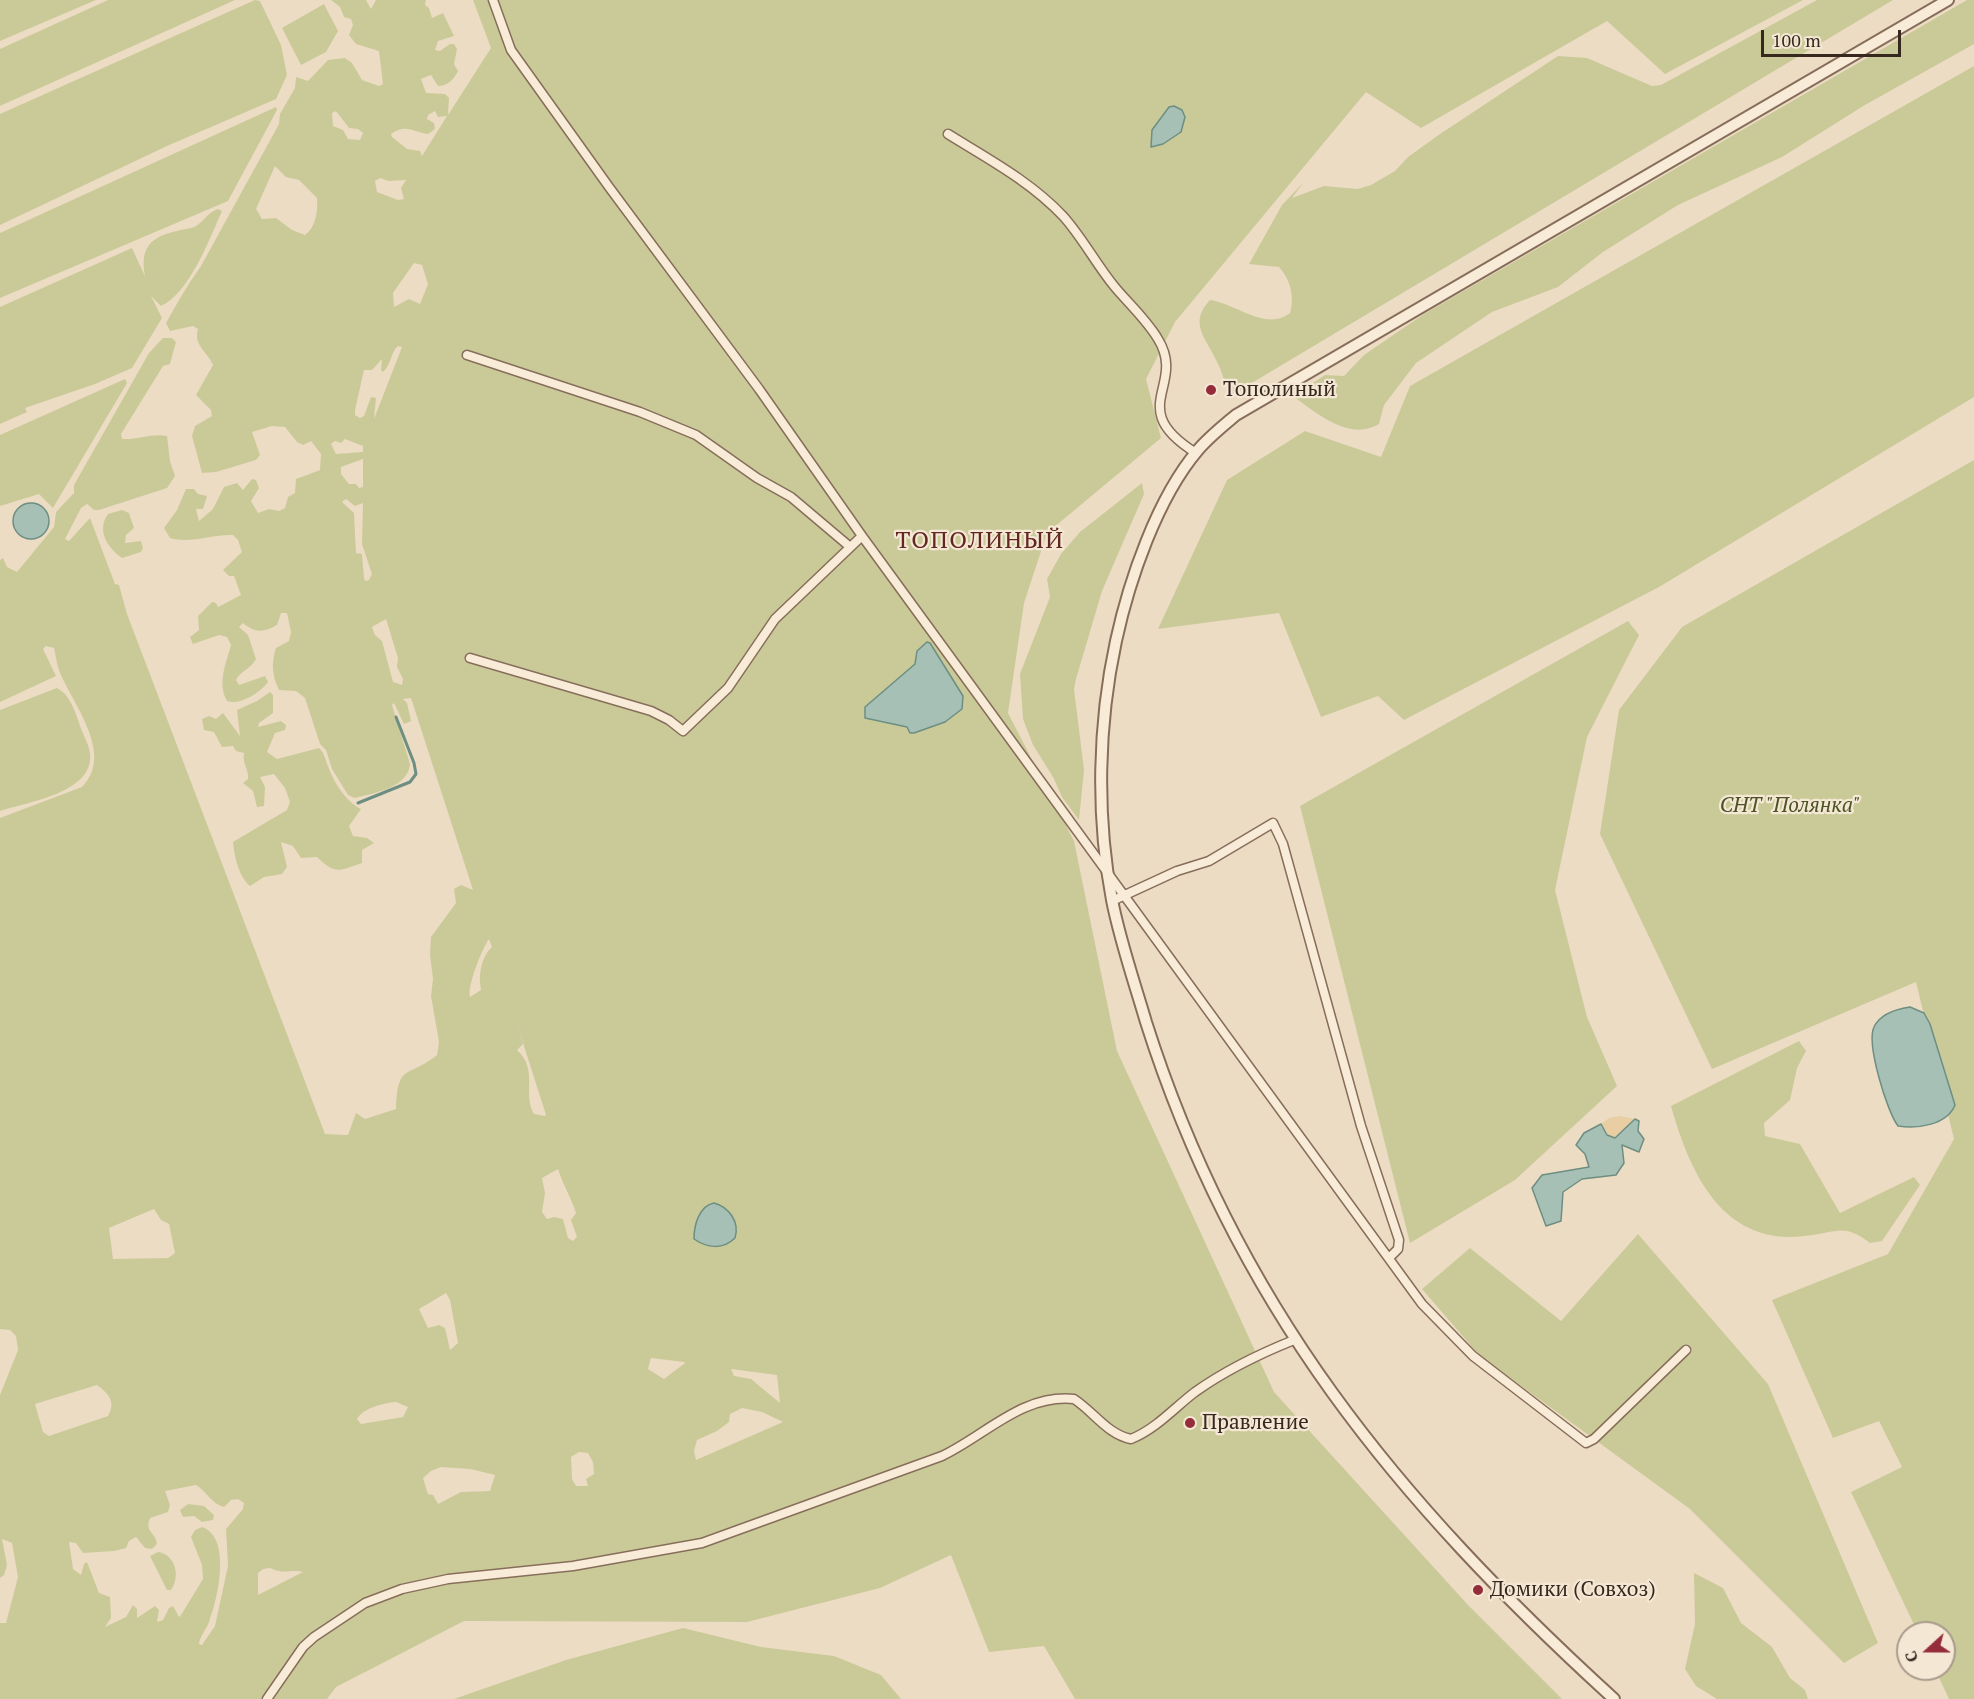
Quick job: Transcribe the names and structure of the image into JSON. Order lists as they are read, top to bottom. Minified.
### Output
{"districts":["ТОПОЛИНЫЙ"],"parks":["СНТ \"Полянка\""],"places":["Тополиный","Правление","Домики (Совхоз)"],"scale_bar":"100 m","north":"left"}
